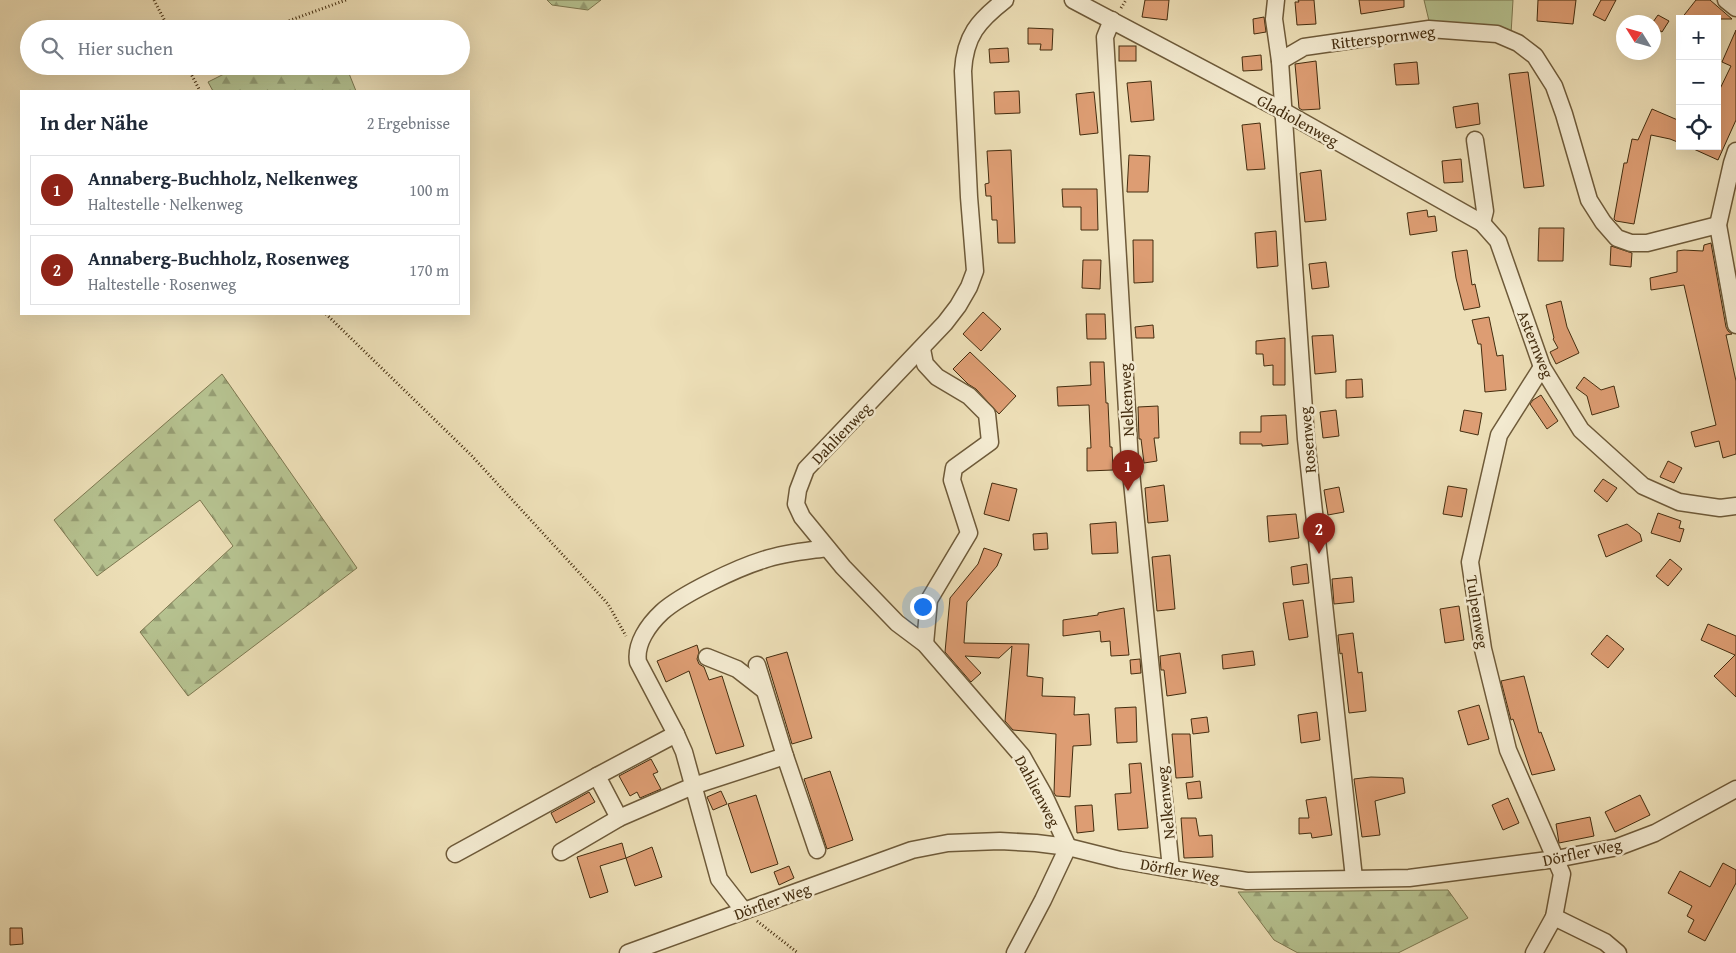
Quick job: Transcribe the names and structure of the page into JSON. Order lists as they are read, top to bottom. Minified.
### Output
{"streets":{"street":["Ritterspornweg","Gladiolenweg","Asternweg","Nelkenweg","Dahlienweg","Rosenweg","Tulpenweg","Dörfler Weg"]},"crossings":[["Ritterspornweg","Rosenweg"],["Gladiolenweg","Asternweg"],["Gladiolenweg","Nelkenweg"],["Gladiolenweg","Rosenweg"],["Asternweg","Tulpenweg"],["Nelkenweg","Dörfler Weg"],["Dahlienweg","Dörfler Weg"],["Rosenweg","Dörfler Weg"],["Tulpenweg","Dörfler Weg"]],"north":"top left","page":{"map_buttons":["+","−"],"search":"Hier suchen","heading":["In der Nähe","2 Ergebnisse"],"list":[{"mark":"1","name":"Annaberg-Buchholz, Nelkenweg","note":"Haltestelle · Nelkenweg","value":"100 m"},{"mark":"2","name":"Annaberg-Buchholz, Rosenweg","note":"Haltestelle · Rosenweg","value":"170 m"}],"pins":["1","2"]}}
